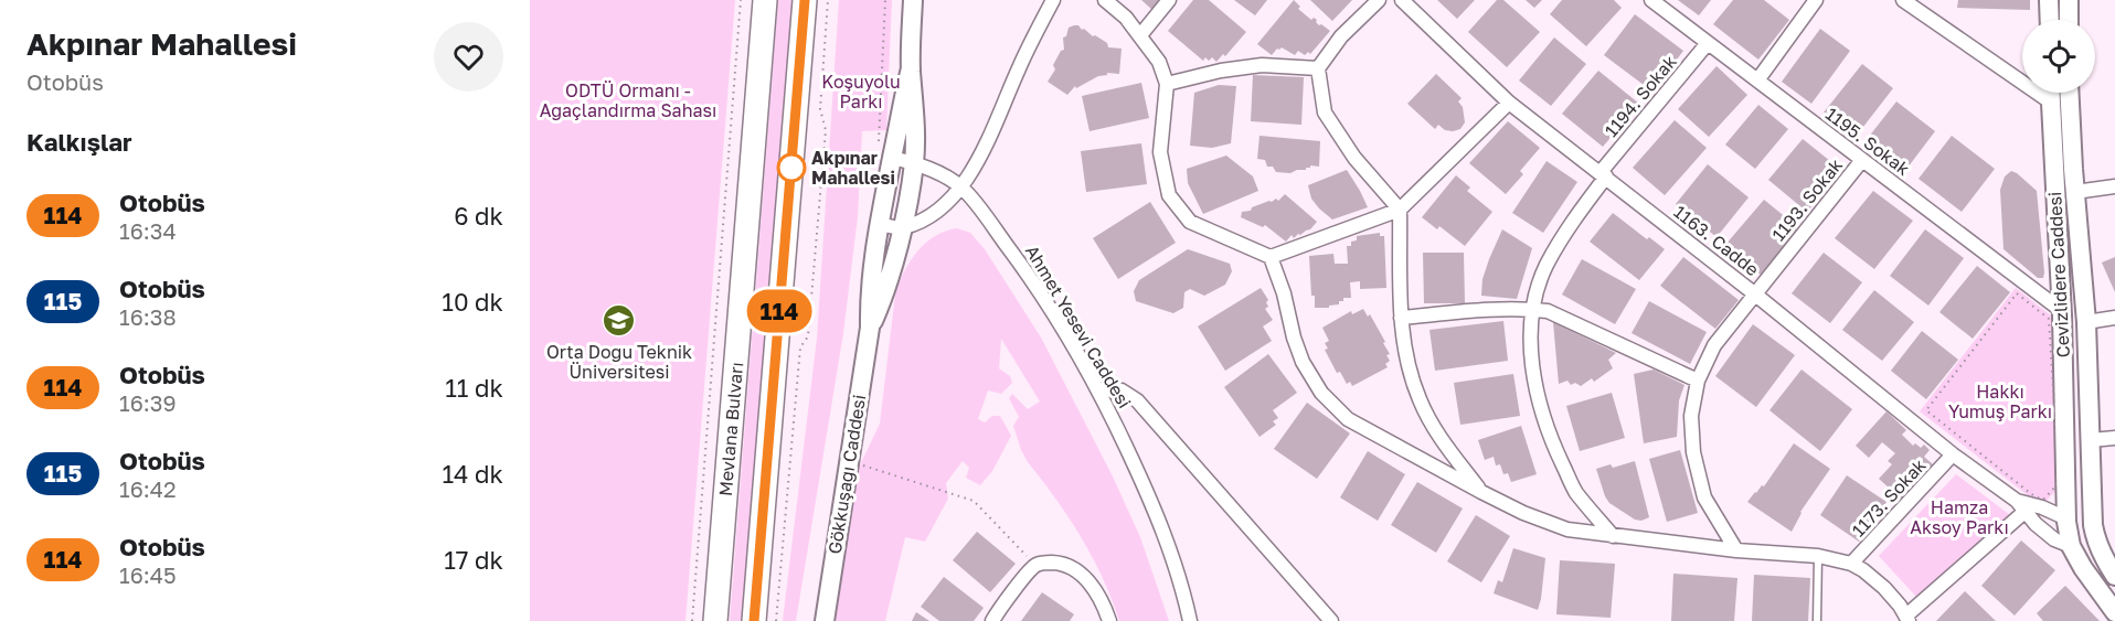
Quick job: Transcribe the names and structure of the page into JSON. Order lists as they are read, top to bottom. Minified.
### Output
{"streets":{"highway":["Mevlana Bulvarı"],"main road":["Cevizlidere Caddesi","Gökkuşağı Caddesi"],"street":["1194. Sokak","1195. Sokak","1193. Sokak","1163. Cadde","Ahmet Yesevi Caddesi","1173. Sokak"]},"crossings":[["1194. Sokak","1195. Sokak"],["1194. Sokak","1163. Cadde"],["1195. Sokak","1193. Sokak"],["1195. Sokak","Cevizlidere Caddesi"],["1193. Sokak","1163. Cadde"],["1163. Cadde","Cevizlidere Caddesi"],["1163. Cadde","1173. Sokak"]],"parks":["Koşuyolu Parkı","ODTÜ Ormanı - Ağaçlandırma Sahası","Hakkı Yumuş Parkı","Hamza Aksoy Parkı"],"places":{"other":["Akpınar Mahallesi"],"school or university":["Orta Doğu Teknik Üniversitesi"]},"lines":["bus line 114"],"page":{"heading":[["Akpınar Mahallesi","Otobüs"],"Kalkışlar"],"on_map":"114","list":[{"mark":"114","name":"Otobüs","note":"16:34","value":"6 dk"},{"mark":"115","name":"Otobüs","note":"16:38","value":"10 dk"},{"mark":"114","name":"Otobüs","note":"16:39","value":"11 dk"},{"mark":"115","name":"Otobüs","note":"16:42","value":"14 dk"},{"mark":"114","name":"Otobüs","note":"16:45","value":"17 dk"}]}}
